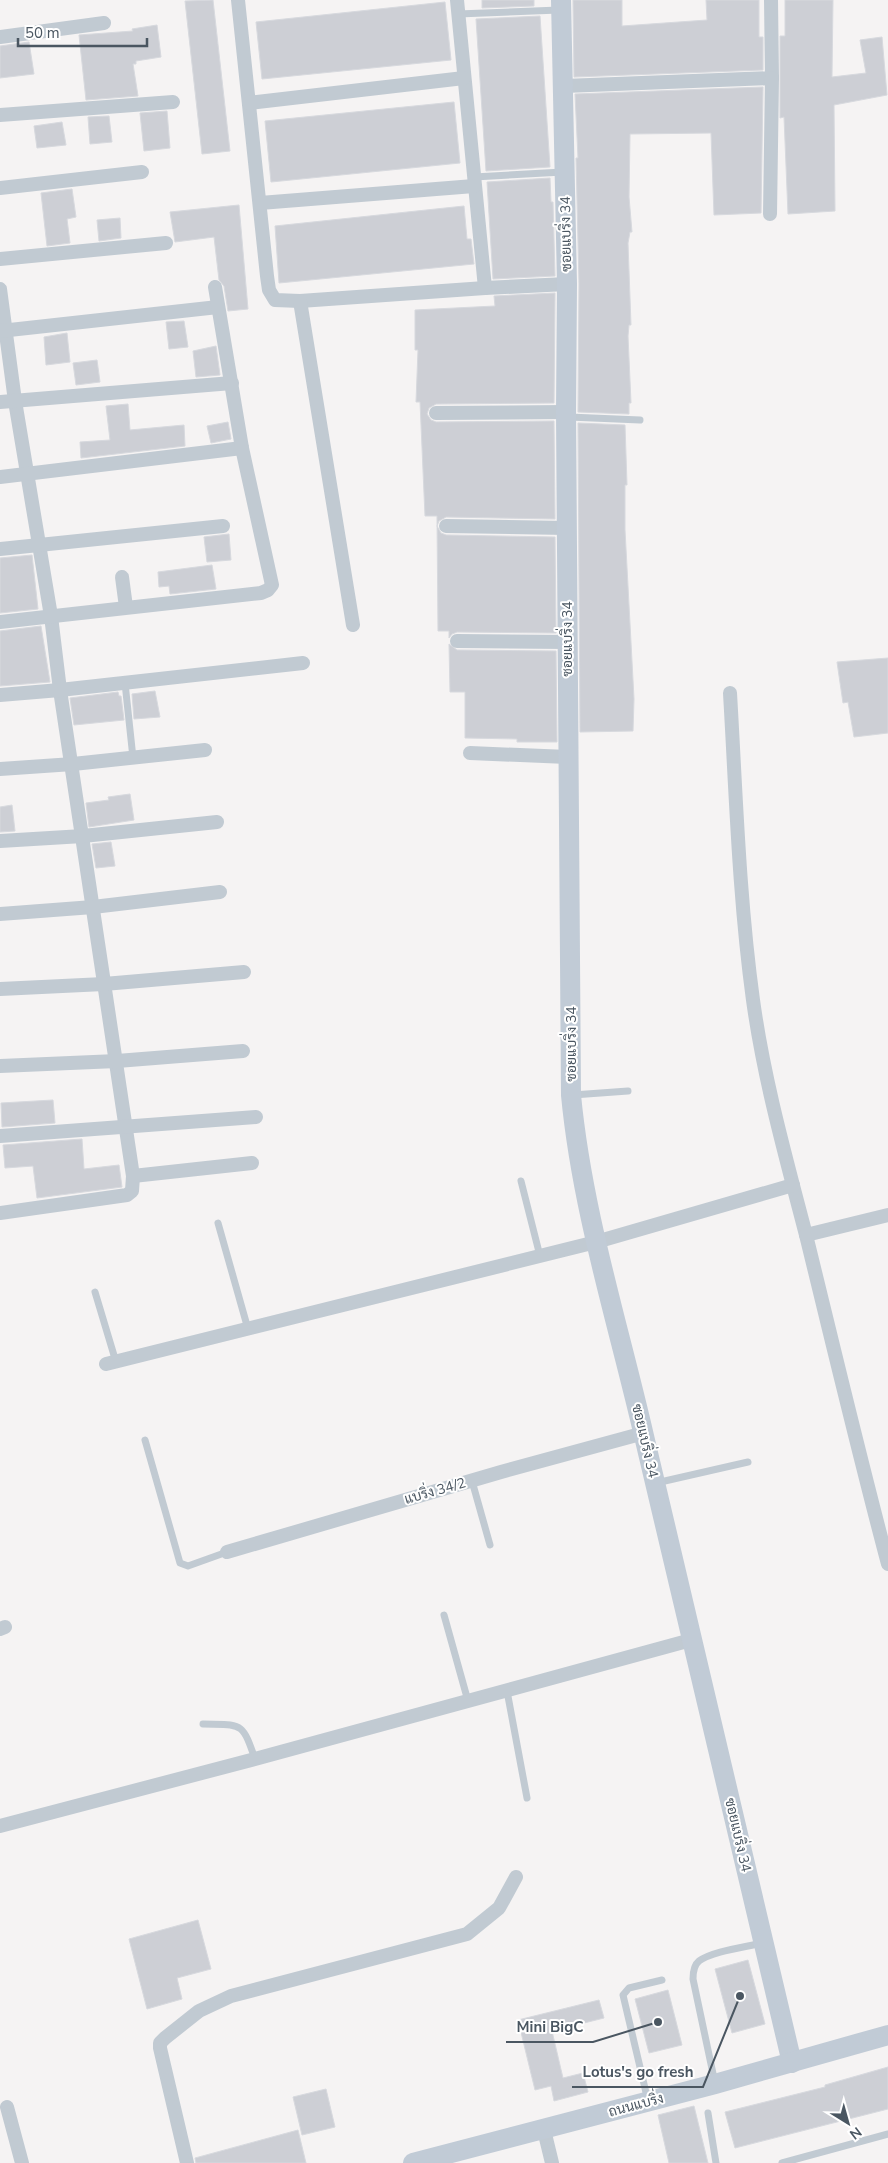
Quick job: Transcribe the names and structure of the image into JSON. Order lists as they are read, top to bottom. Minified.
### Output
{"streets":{"street":["ซอยแบริ่ง 34","แบริ่ง 34/2","ถนนแบริ่ง"]},"crossings":[["ซอยแบริ่ง 34","แบริ่ง 34/2"],["ซอยแบริ่ง 34","ถนนแบริ่ง"]],"places":["Lotus's go fresh","Mini BigC"],"scale_bar":"50 m","north":"bottom right"}
